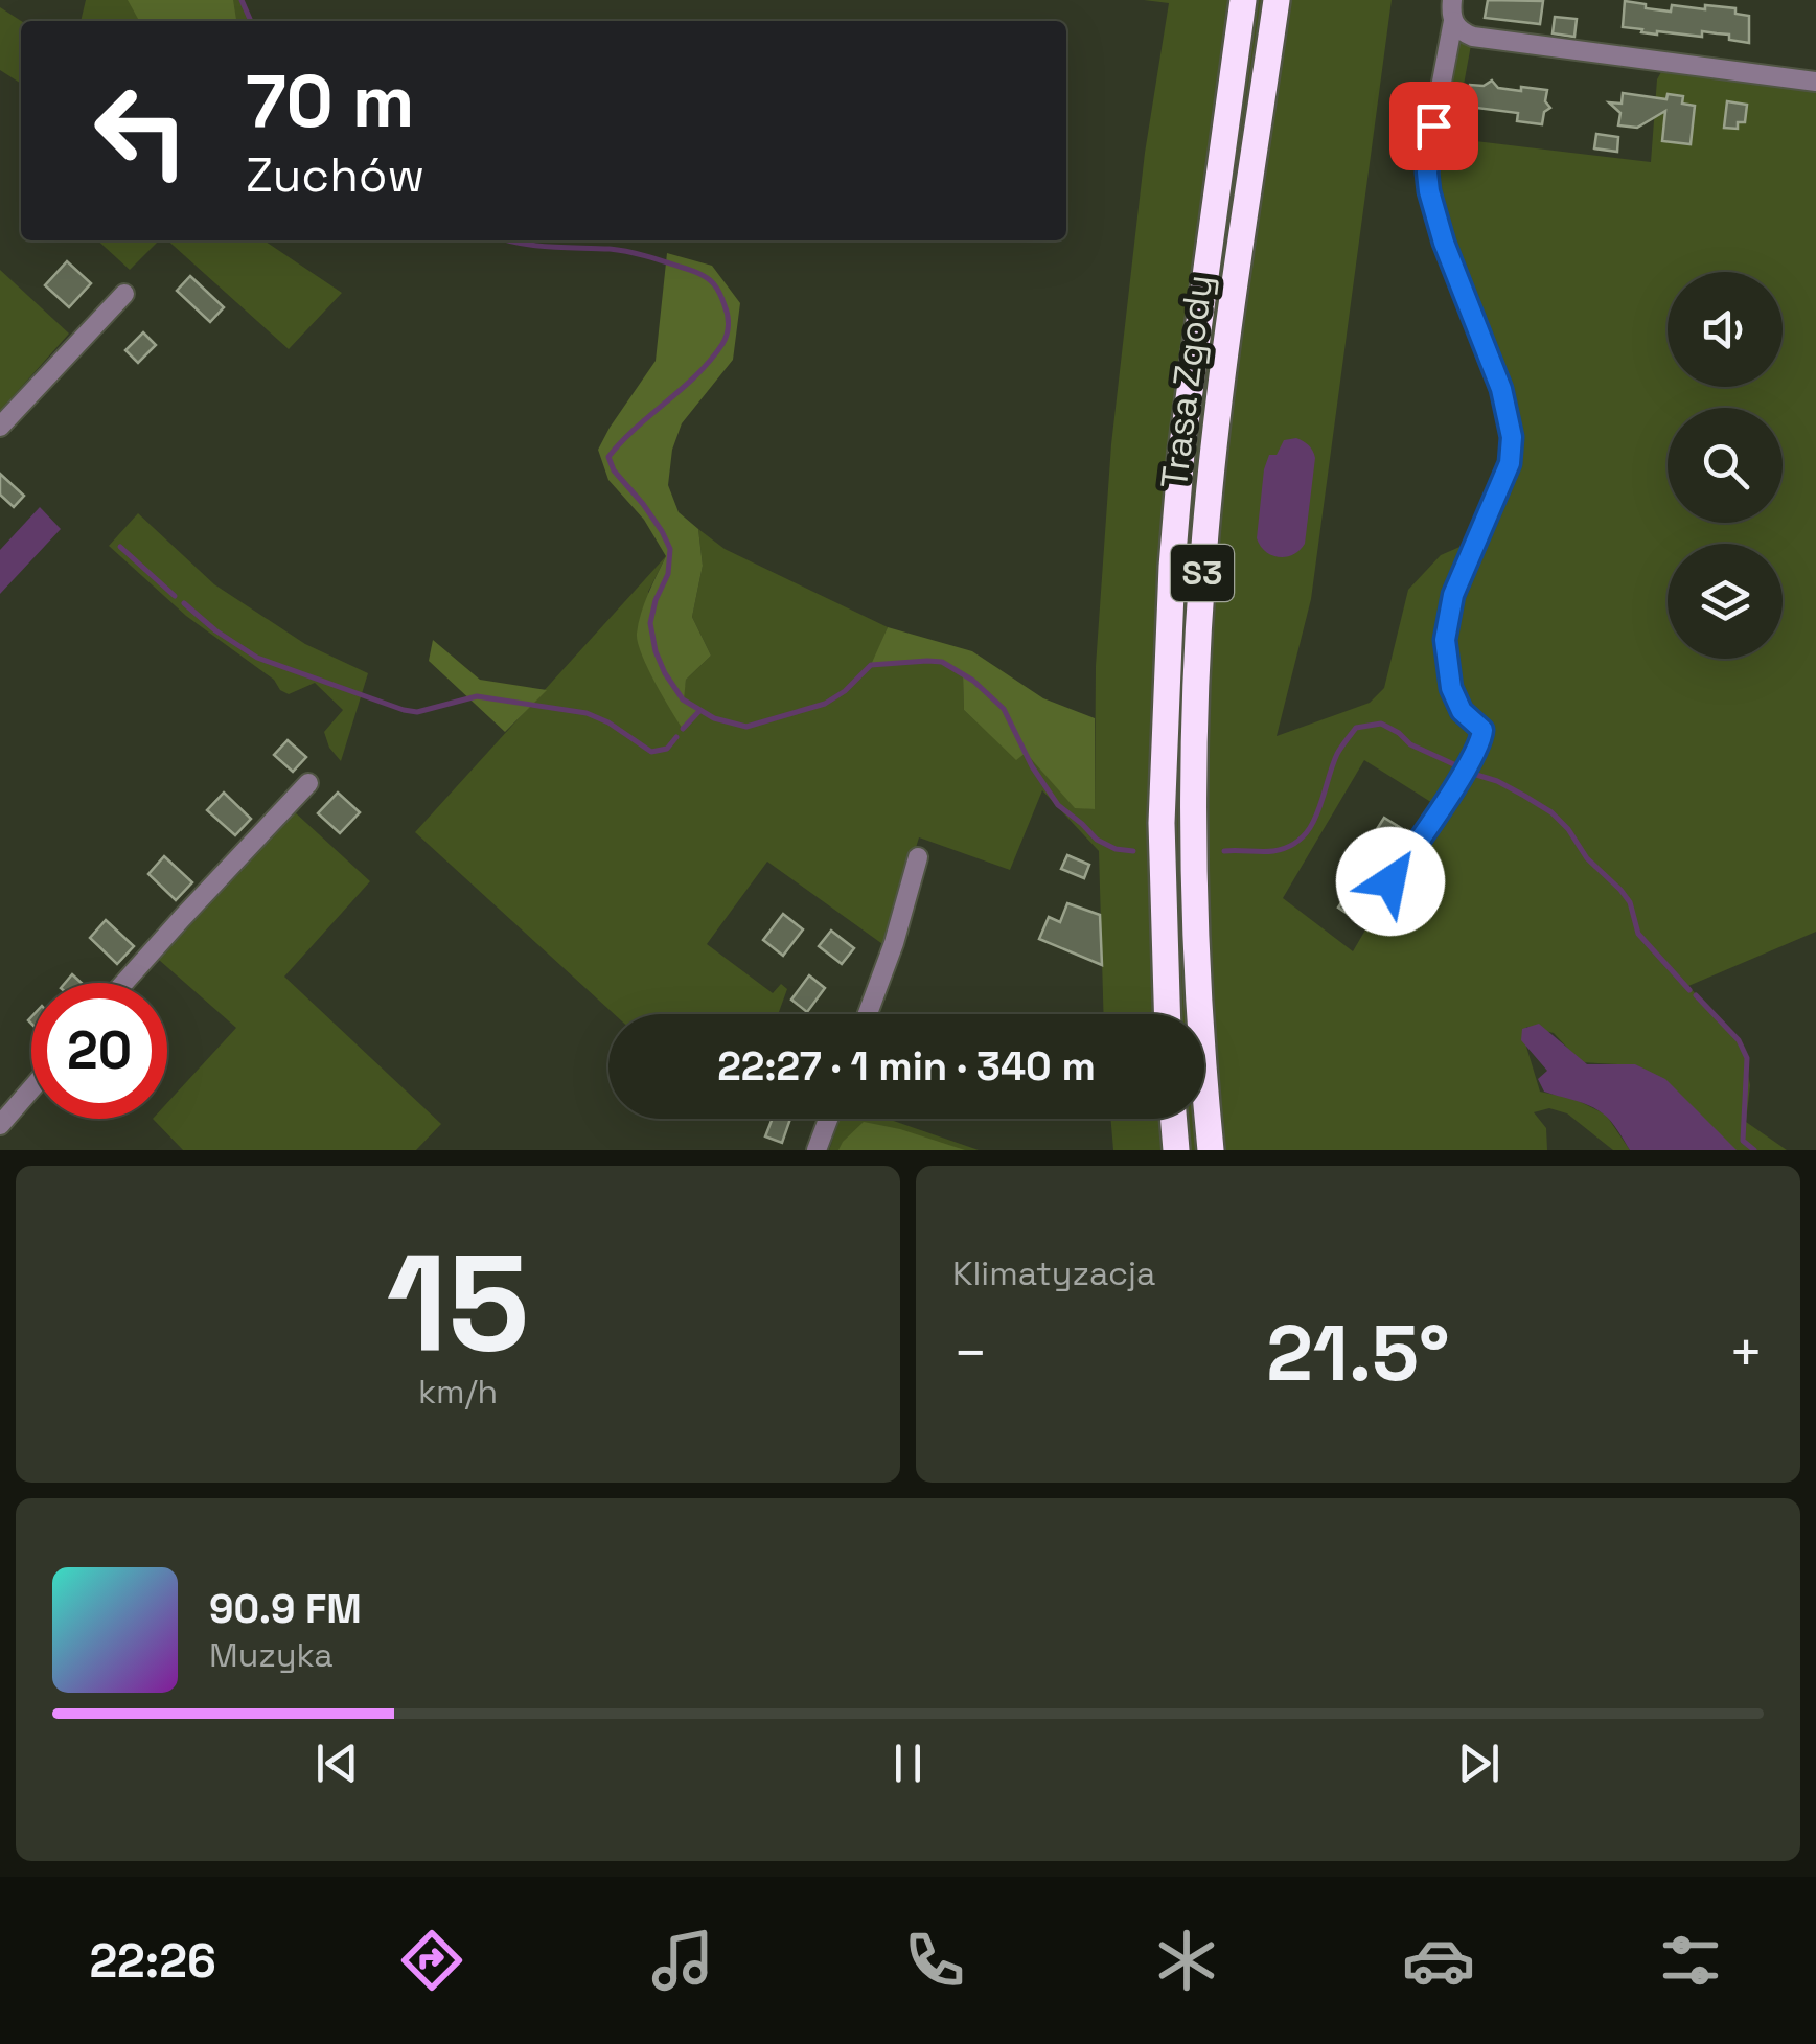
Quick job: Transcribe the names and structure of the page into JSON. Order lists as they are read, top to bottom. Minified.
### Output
{"streets":{"highway":["Trasa Zgody","S3"]},"page":{"turn":["70 m","Zuchów"],"limit":"20","trip":"22:27 · 1 min · 340 m","tile":[["15","km/h"],"Klimatyzacja"],"heat":["−","21.5°","+"],"song":["90.9 FM","Muzyka"],"tabs":"22:26"}}
